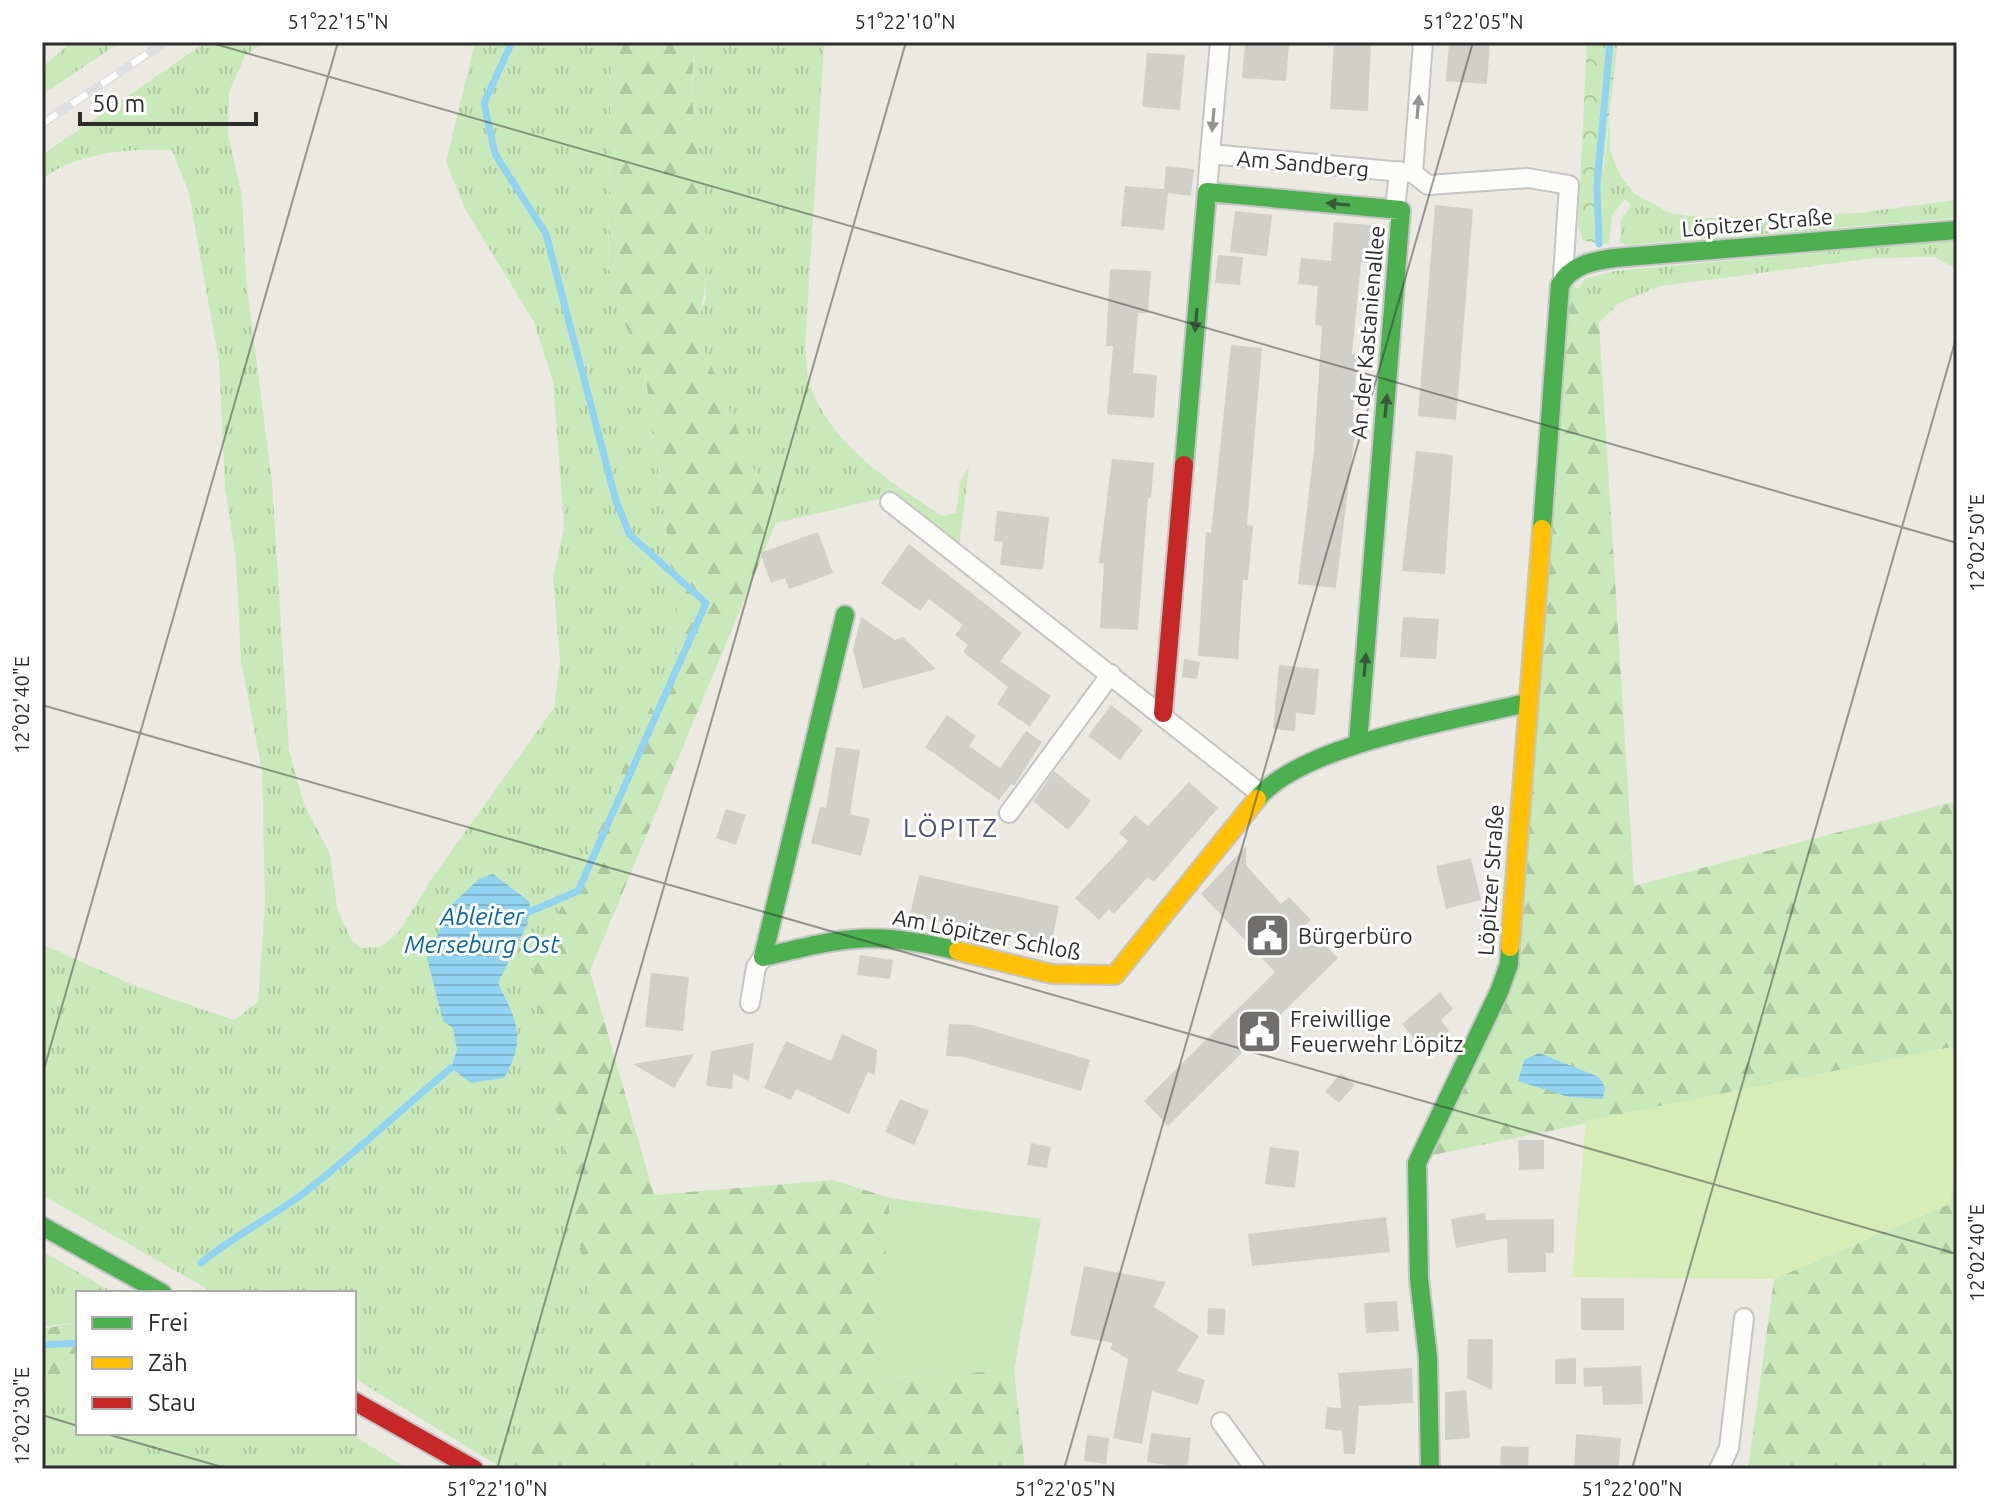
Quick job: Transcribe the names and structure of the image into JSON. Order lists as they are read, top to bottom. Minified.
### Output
{"streets":{"street":["Am Sandberg","Löpitzer Straße","An der Kastanienallee","Am Löpitzer Schloß"]},"crossings":[["Am Sandberg","Löpitzer Straße"],["Löpitzer Straße","Am Löpitzer Schloß"],["An der Kastanienallee","Am Löpitzer Schloß"]],"districts":["LÖPITZ"],"water":["Ableiter Merseburg Ost"],"places":{"public building":["Bürgerbüro","Freiwillige Feuerwehr Löpitz"]},"legend":["Frei","Zäh","Stau"],"scale_bar":"50 m","coordinates":["51°22'15\"N","51°22'10\"N","51°22'05\"N","12°02'50\"E","12°02'40\"E","12°02'30\"E","51°22'00\"N"]}
